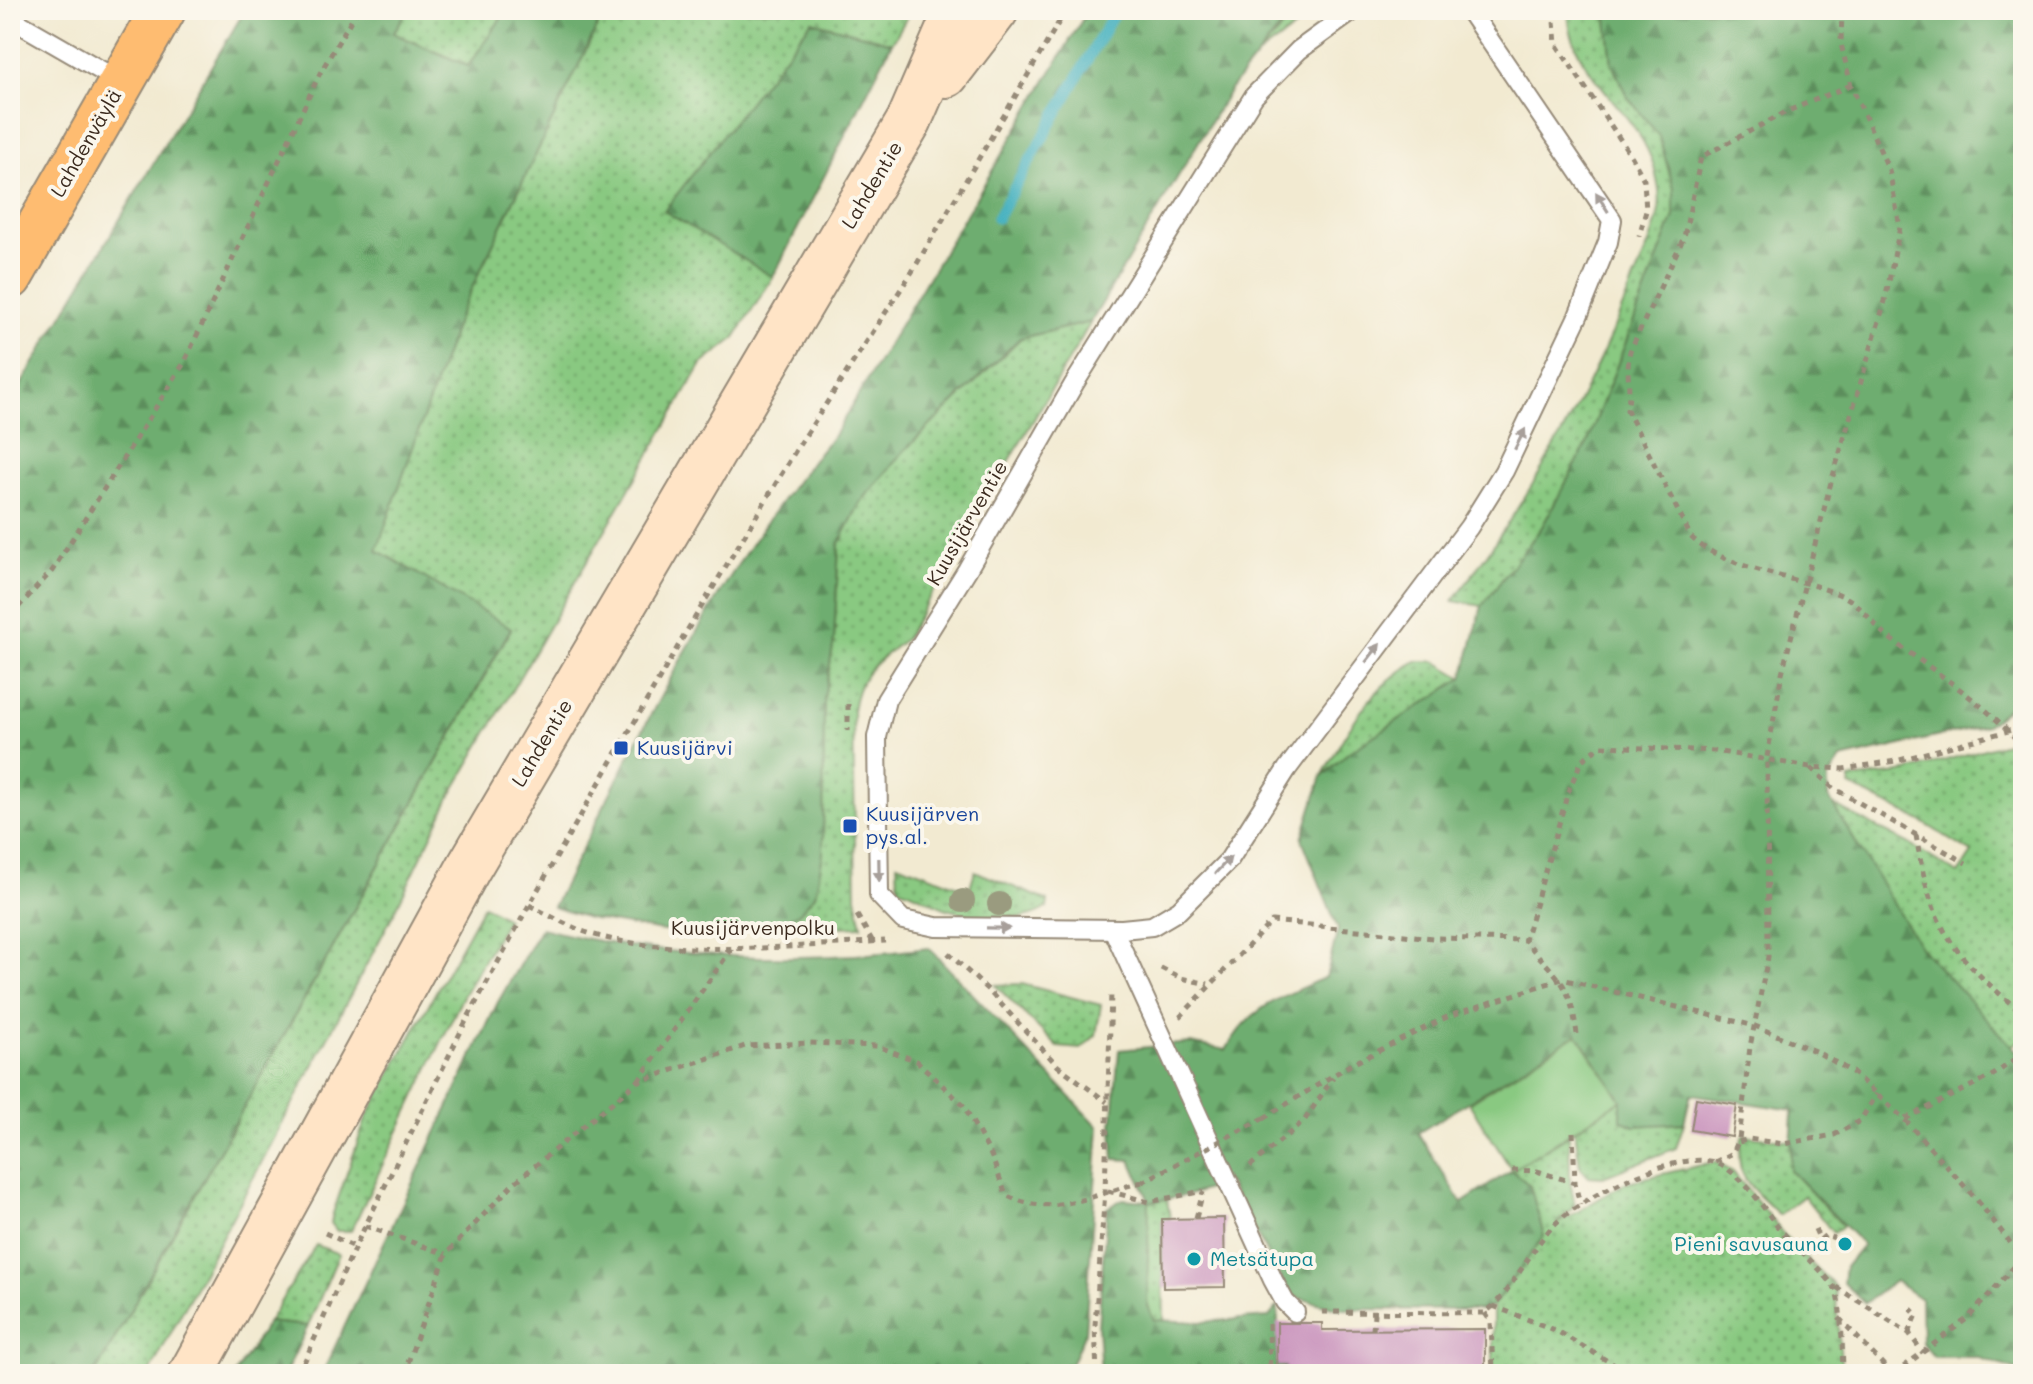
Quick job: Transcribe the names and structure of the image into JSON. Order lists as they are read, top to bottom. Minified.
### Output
{"streets":{"highway":["Lahdenväylä"],"main road":["Lahdentie"],"lane":["Kuusijärventie"],"path":["Kuusijärvenpolku"]},"places":{"transit":["Kuusijärvi","Kuusijärven pys.al."],"other":["Pieni savusauna","Metsätupa"]}}
